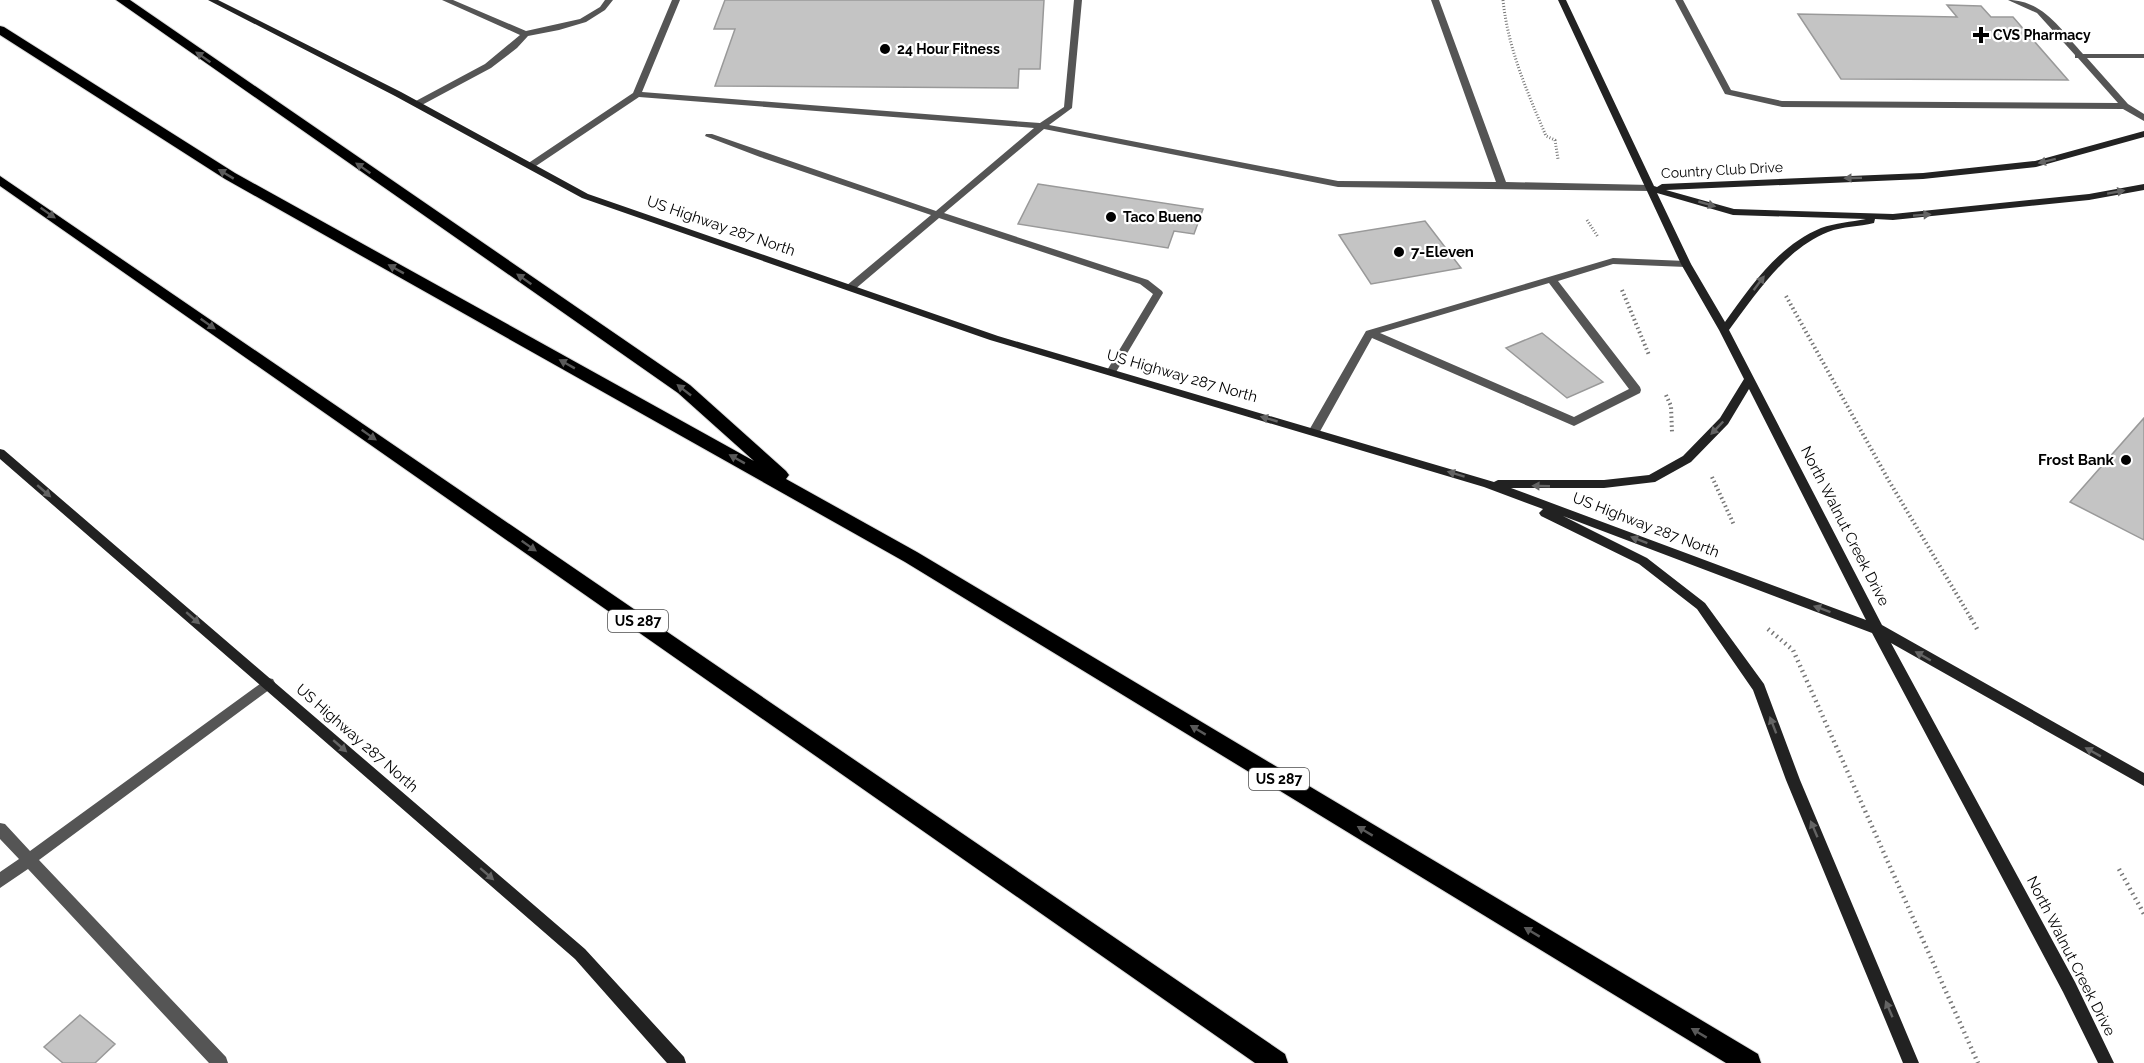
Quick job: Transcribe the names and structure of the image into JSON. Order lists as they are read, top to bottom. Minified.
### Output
{"streets":{"highway":["US 287"],"main road":["Country Club Drive","US Highway 287 North","North Walnut Creek Drive"]},"crossings":[["Country Club Drive","North Walnut Creek Drive"],["US Highway 287 North","North Walnut Creek Drive"]],"places":{"health":["CVS Pharmacy"],"other":["24 Hour Fitness","Taco Bueno","7-Eleven","Frost Bank"]}}
